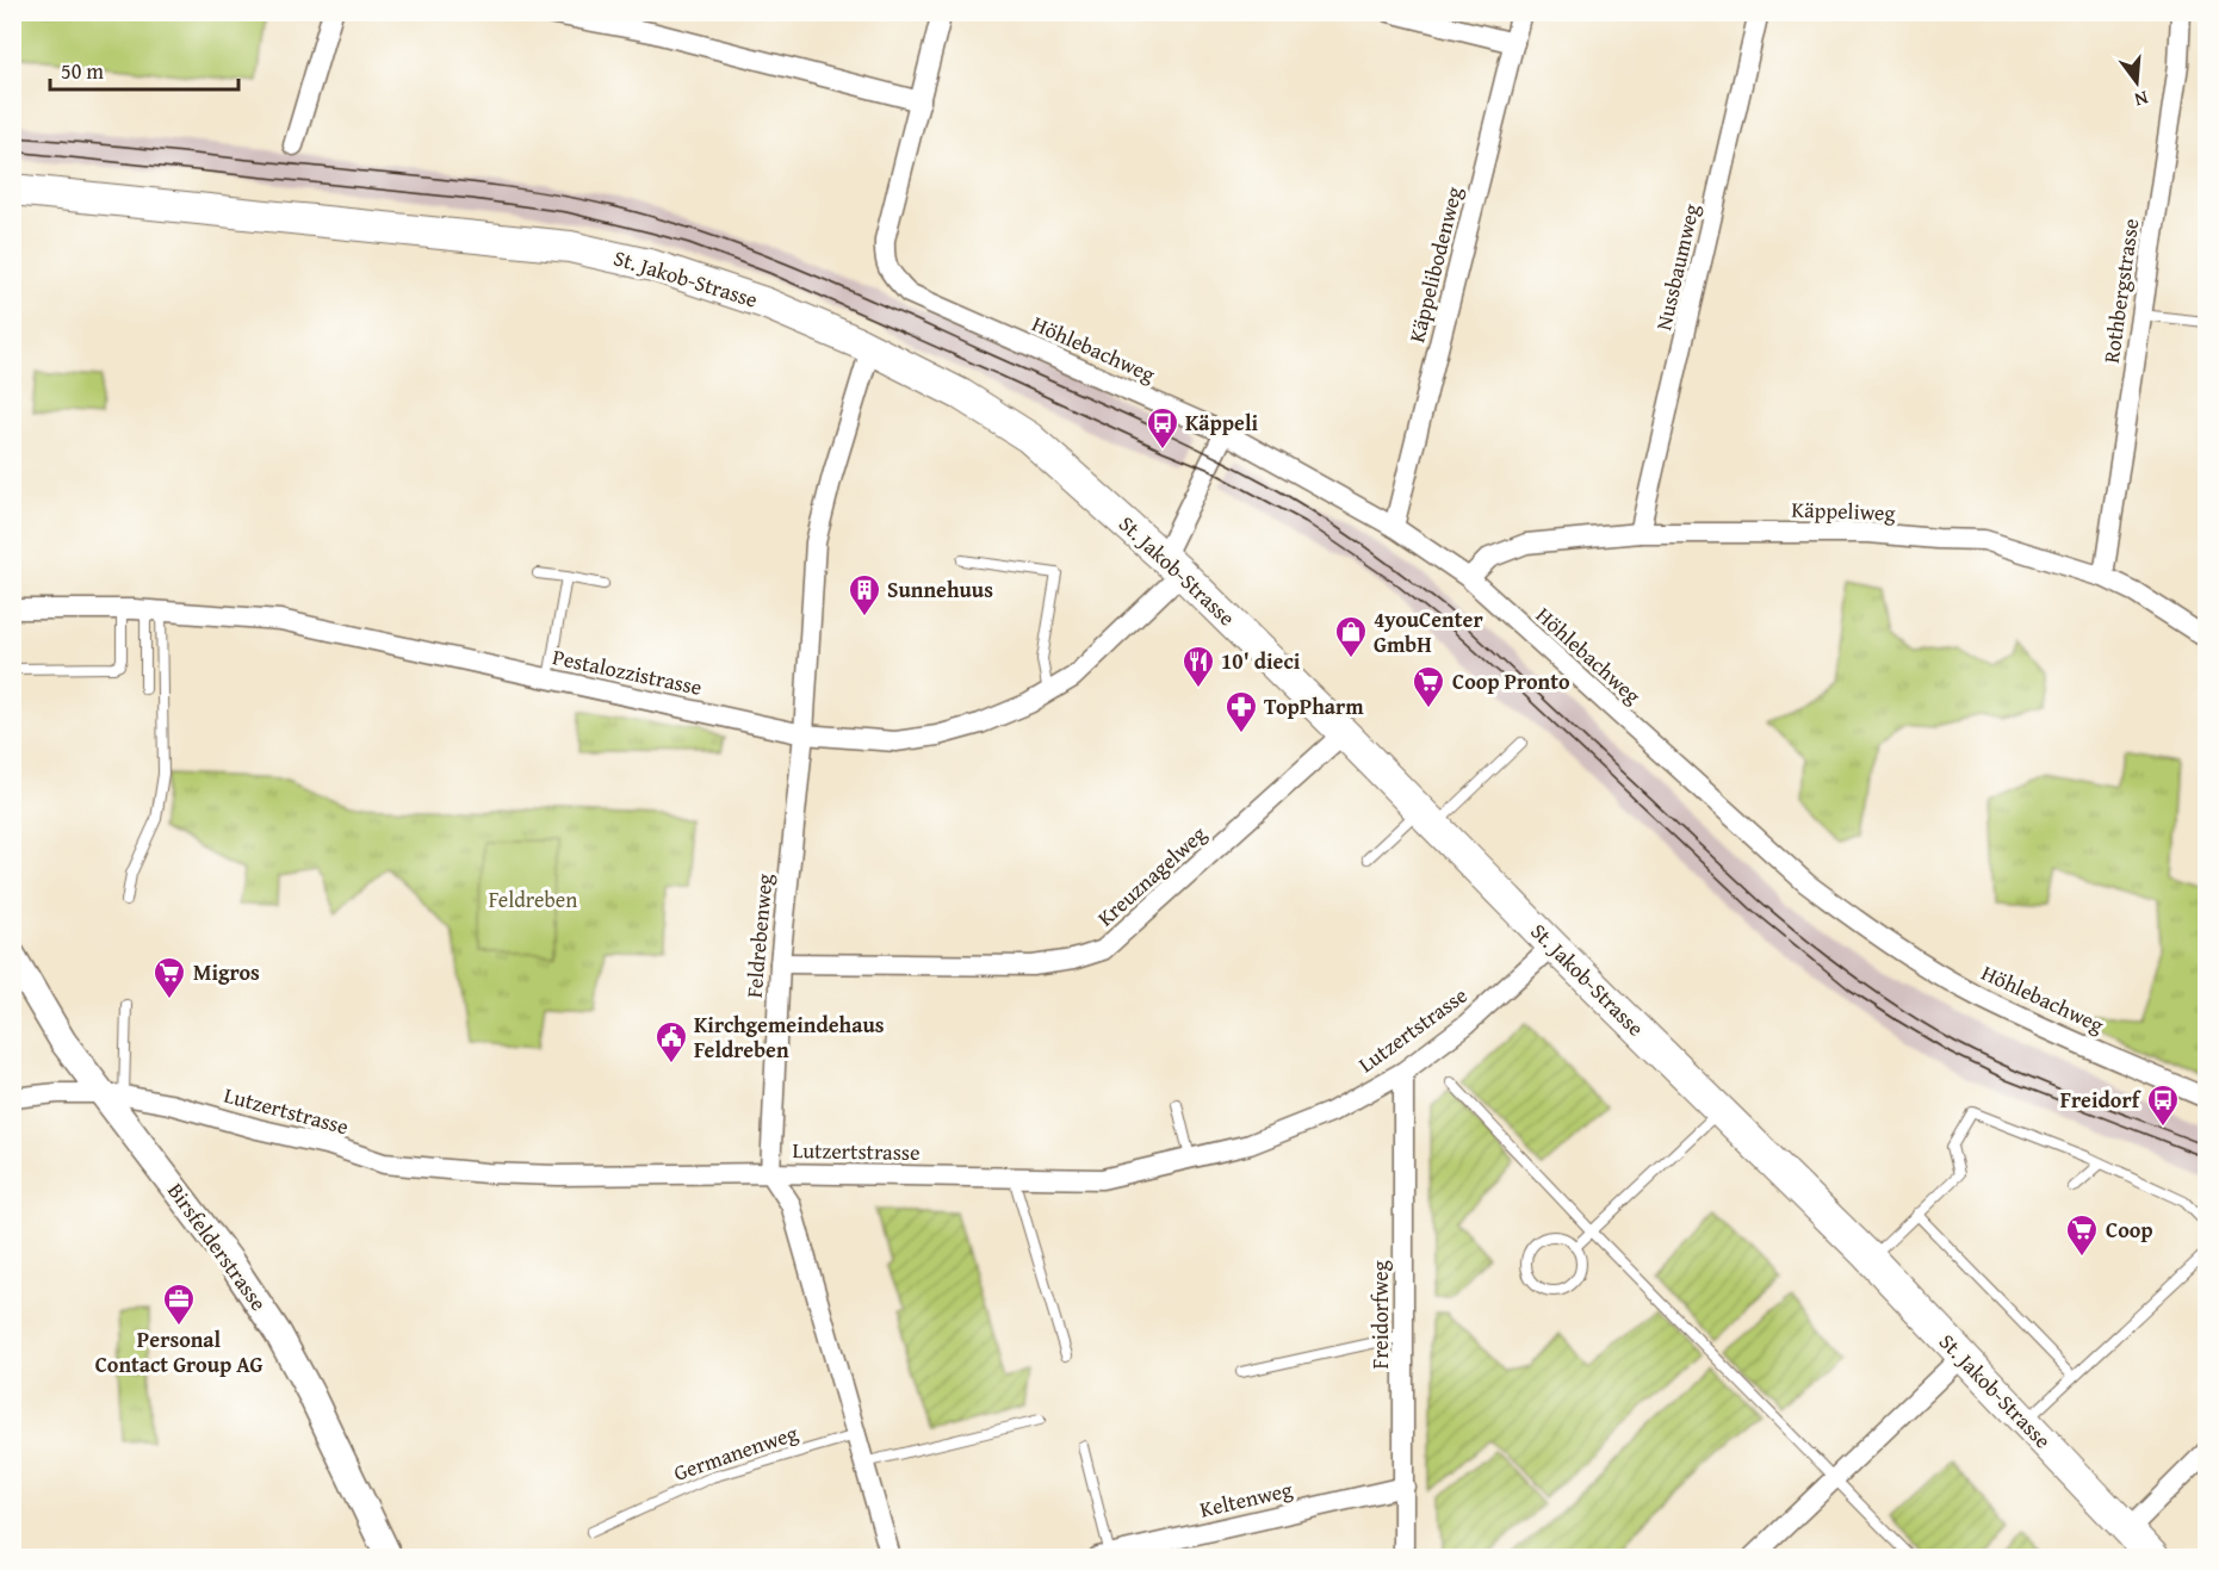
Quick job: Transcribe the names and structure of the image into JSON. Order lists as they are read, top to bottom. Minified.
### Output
{"streets":{"main road":["St. Jakob-Strasse","Birsfelderstrasse"],"street":["Käppelibodenweg","Nussbaumweg","Rothbergstrasse","Höhlebachweg","Käppeliweg","Pestalozzistrasse","Kreuznagelweg","Feldrebenweg","Lutzertstrasse","Freidorfweg","Keltenweg"],"lane":["Germanenweg"]},"crossings":[["Käppelibodenweg","Höhlebachweg"],["Nussbaumweg","Käppeliweg"],["St. Jakob-Strasse","Pestalozzistrasse"],["St. Jakob-Strasse","Kreuznagelweg"],["St. Jakob-Strasse","Feldrebenweg"],["St. Jakob-Strasse","Lutzertstrasse"],["Rothbergstrasse","Käppeliweg"],["Höhlebachweg","Käppeliweg"],["Pestalozzistrasse","Feldrebenweg"],["Kreuznagelweg","Feldrebenweg"],["Feldrebenweg","Lutzertstrasse"],["Lutzertstrasse","Birsfelderstrasse"],["Lutzertstrasse","Freidorfweg"],["Freidorfweg","Keltenweg"]],"parks":["Feldreben"],"places":{"bus stop":["Käppeli","Freidorf"],"building":["Sunnehuus"],"shop":["4youCenter GmbH"],"restaurant":["10' dieci"],"supermarket":["Coop Pronto","Migros","Coop"],"pharmacy":["TopPharm"],"public building":["Kirchgemeindehaus Feldreben"],"office":["Personal Contact Group AG"]},"scale_bar":"50 m","north":"bottom"}
